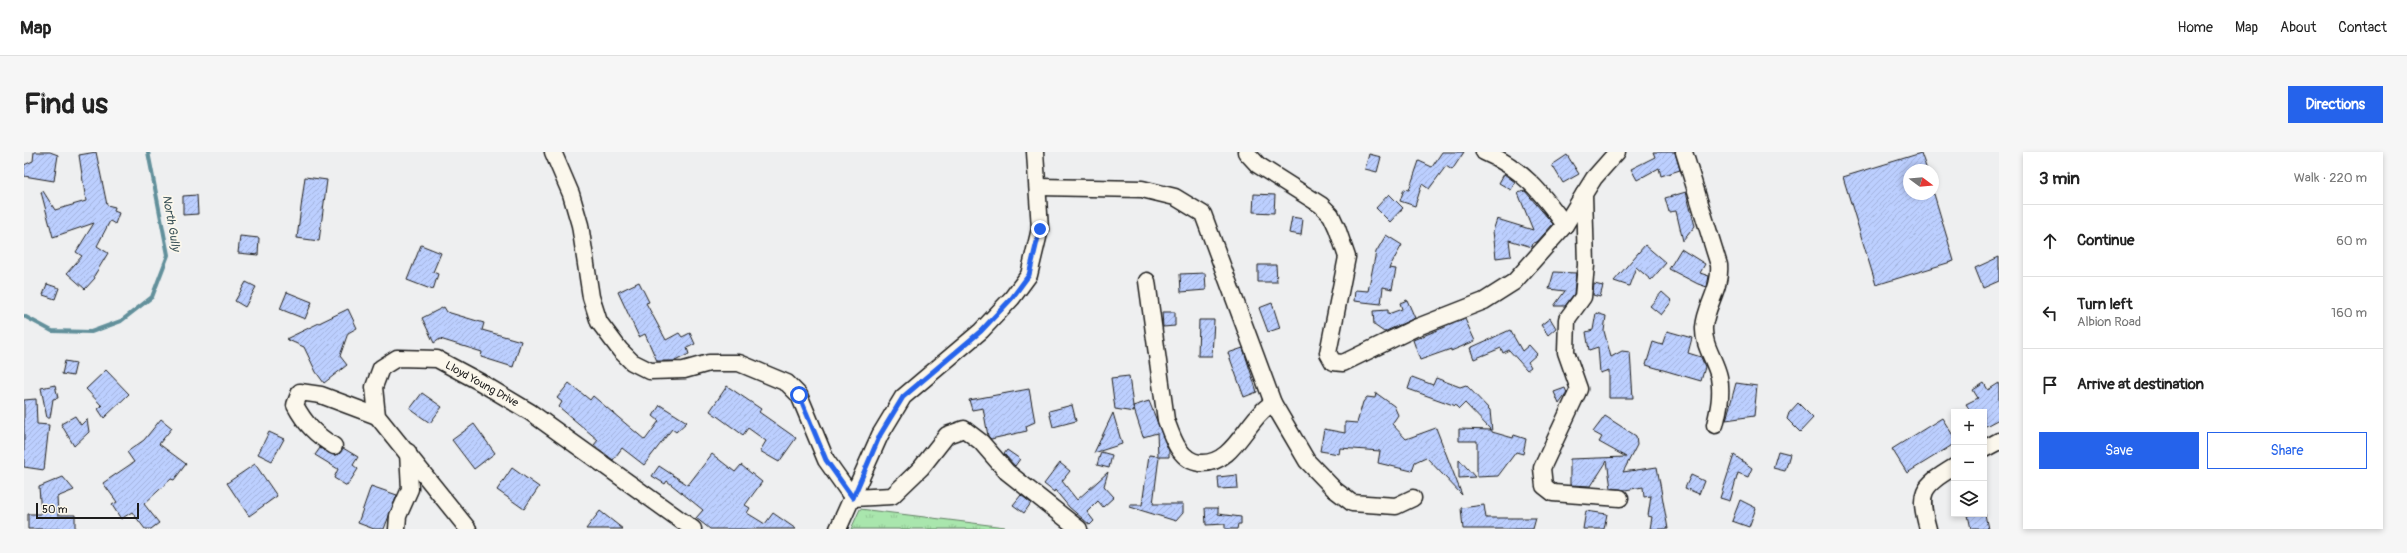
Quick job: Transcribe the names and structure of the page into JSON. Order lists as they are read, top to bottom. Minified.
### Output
{"streets":{"street":["Lloyd Young Drive"]},"water":["North Gully"],"scale_bar":"50 m","north":"right","page":{"header":"Map","nav":["Home","Map","About","Contact"],"buttons":["Directions",["Save","Share"]],"title":"Find us","heading":["3 min","Walk · 220 m"],"list":[["Continue","60 m"],["Turn left","Albion Road","160 m"],"Arrive at destination"],"map_buttons":["+","−"],"scale":"50 m"}}
